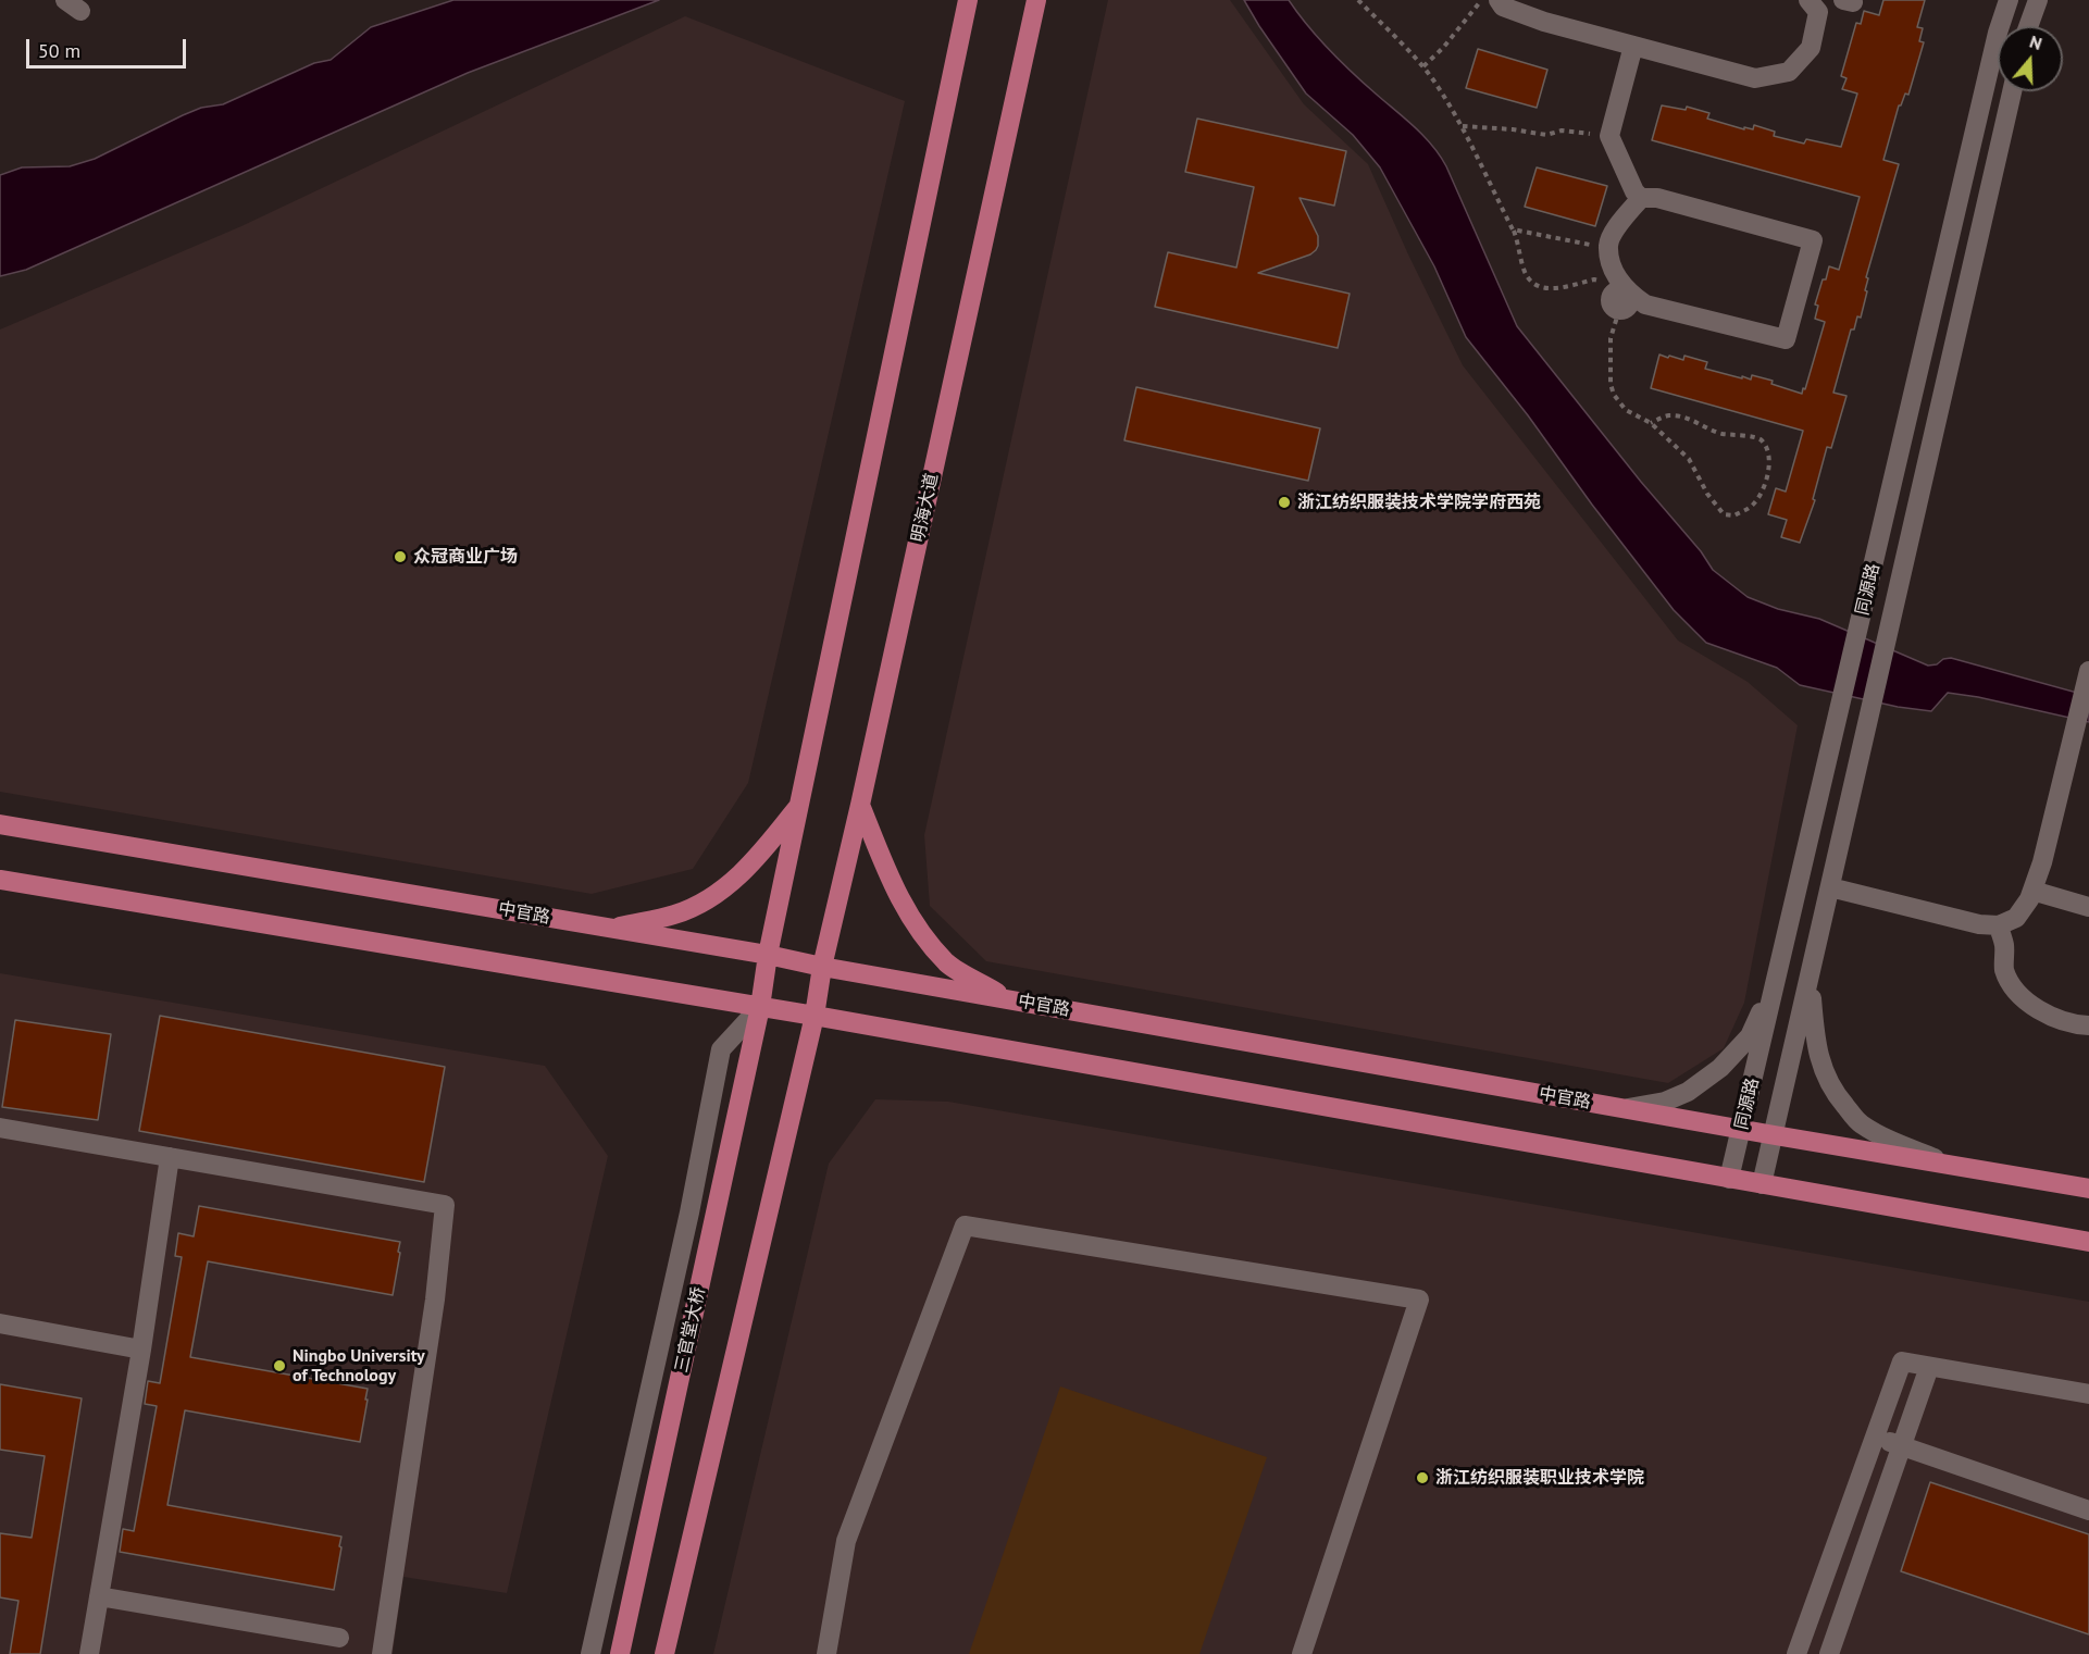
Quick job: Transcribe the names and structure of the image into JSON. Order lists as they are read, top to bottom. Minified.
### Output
{"streets":{"main road":["明海大道","中官路","三官堂大桥"],"street":["同源路"]},"crossings":[["明海大道","中官路"],["同源路","中官路"]],"places":["浙江纺织服装技术学院学府西苑","众冠商业广场","Ningbo University of Technology","浙江纺织服装职业技术学院"],"scale_bar":"50 m","north":"top"}
